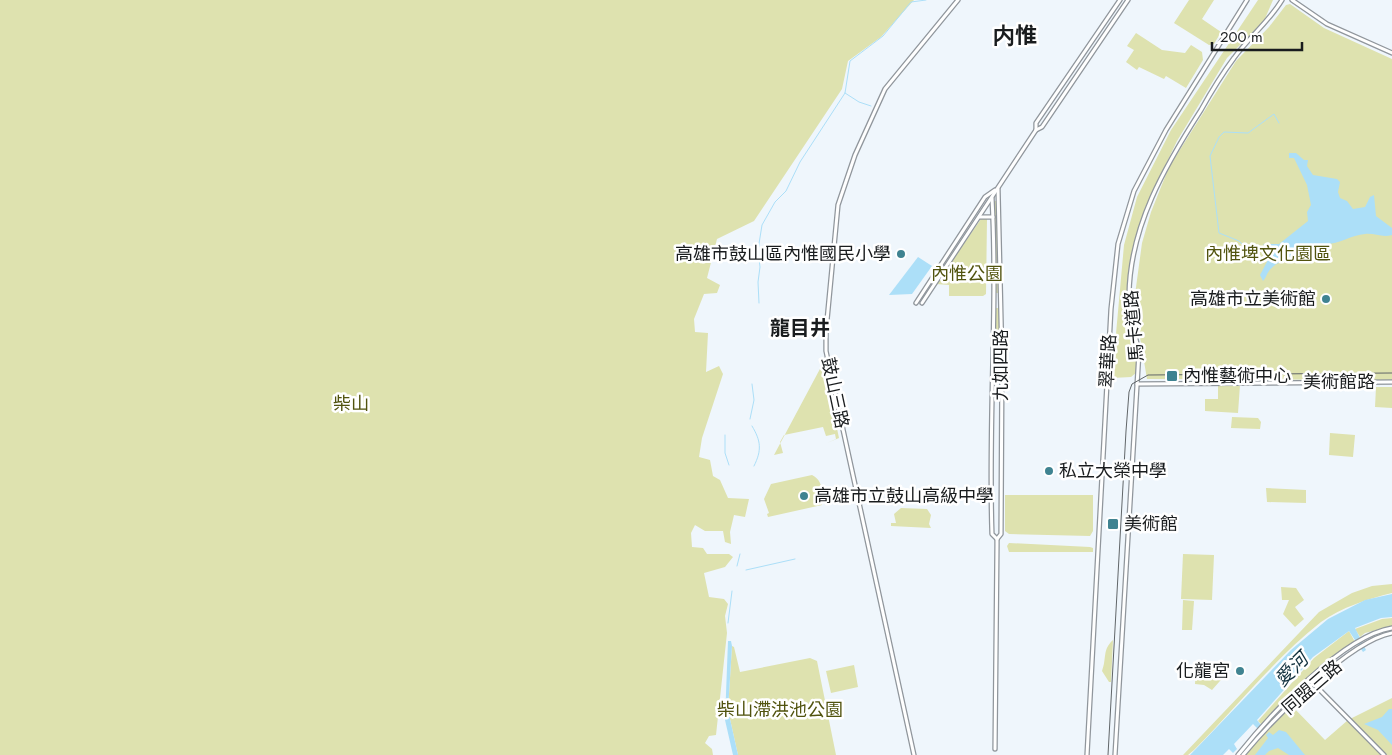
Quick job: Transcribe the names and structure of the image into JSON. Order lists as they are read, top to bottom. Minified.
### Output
{"streets":{"street":["馬卡道路","翠華路","九如四路","美術館路","鼓山三路","同盟三路"]},"crossings":[["馬卡道路","美術館路"]],"districts":["内惟","龍目井"],"water":["愛河"],"parks":["內惟埤文化園區","內惟公園","柴山","柴山滯洪池公園"],"places":{"other":["高雄市鼓山區內惟國民小學","高雄市立美術館","私立大榮中學","高雄市立鼓山高級中學","化龍宮"],"transit":["內惟藝術中心","美術館"]},"scale_bar":"200 m"}
